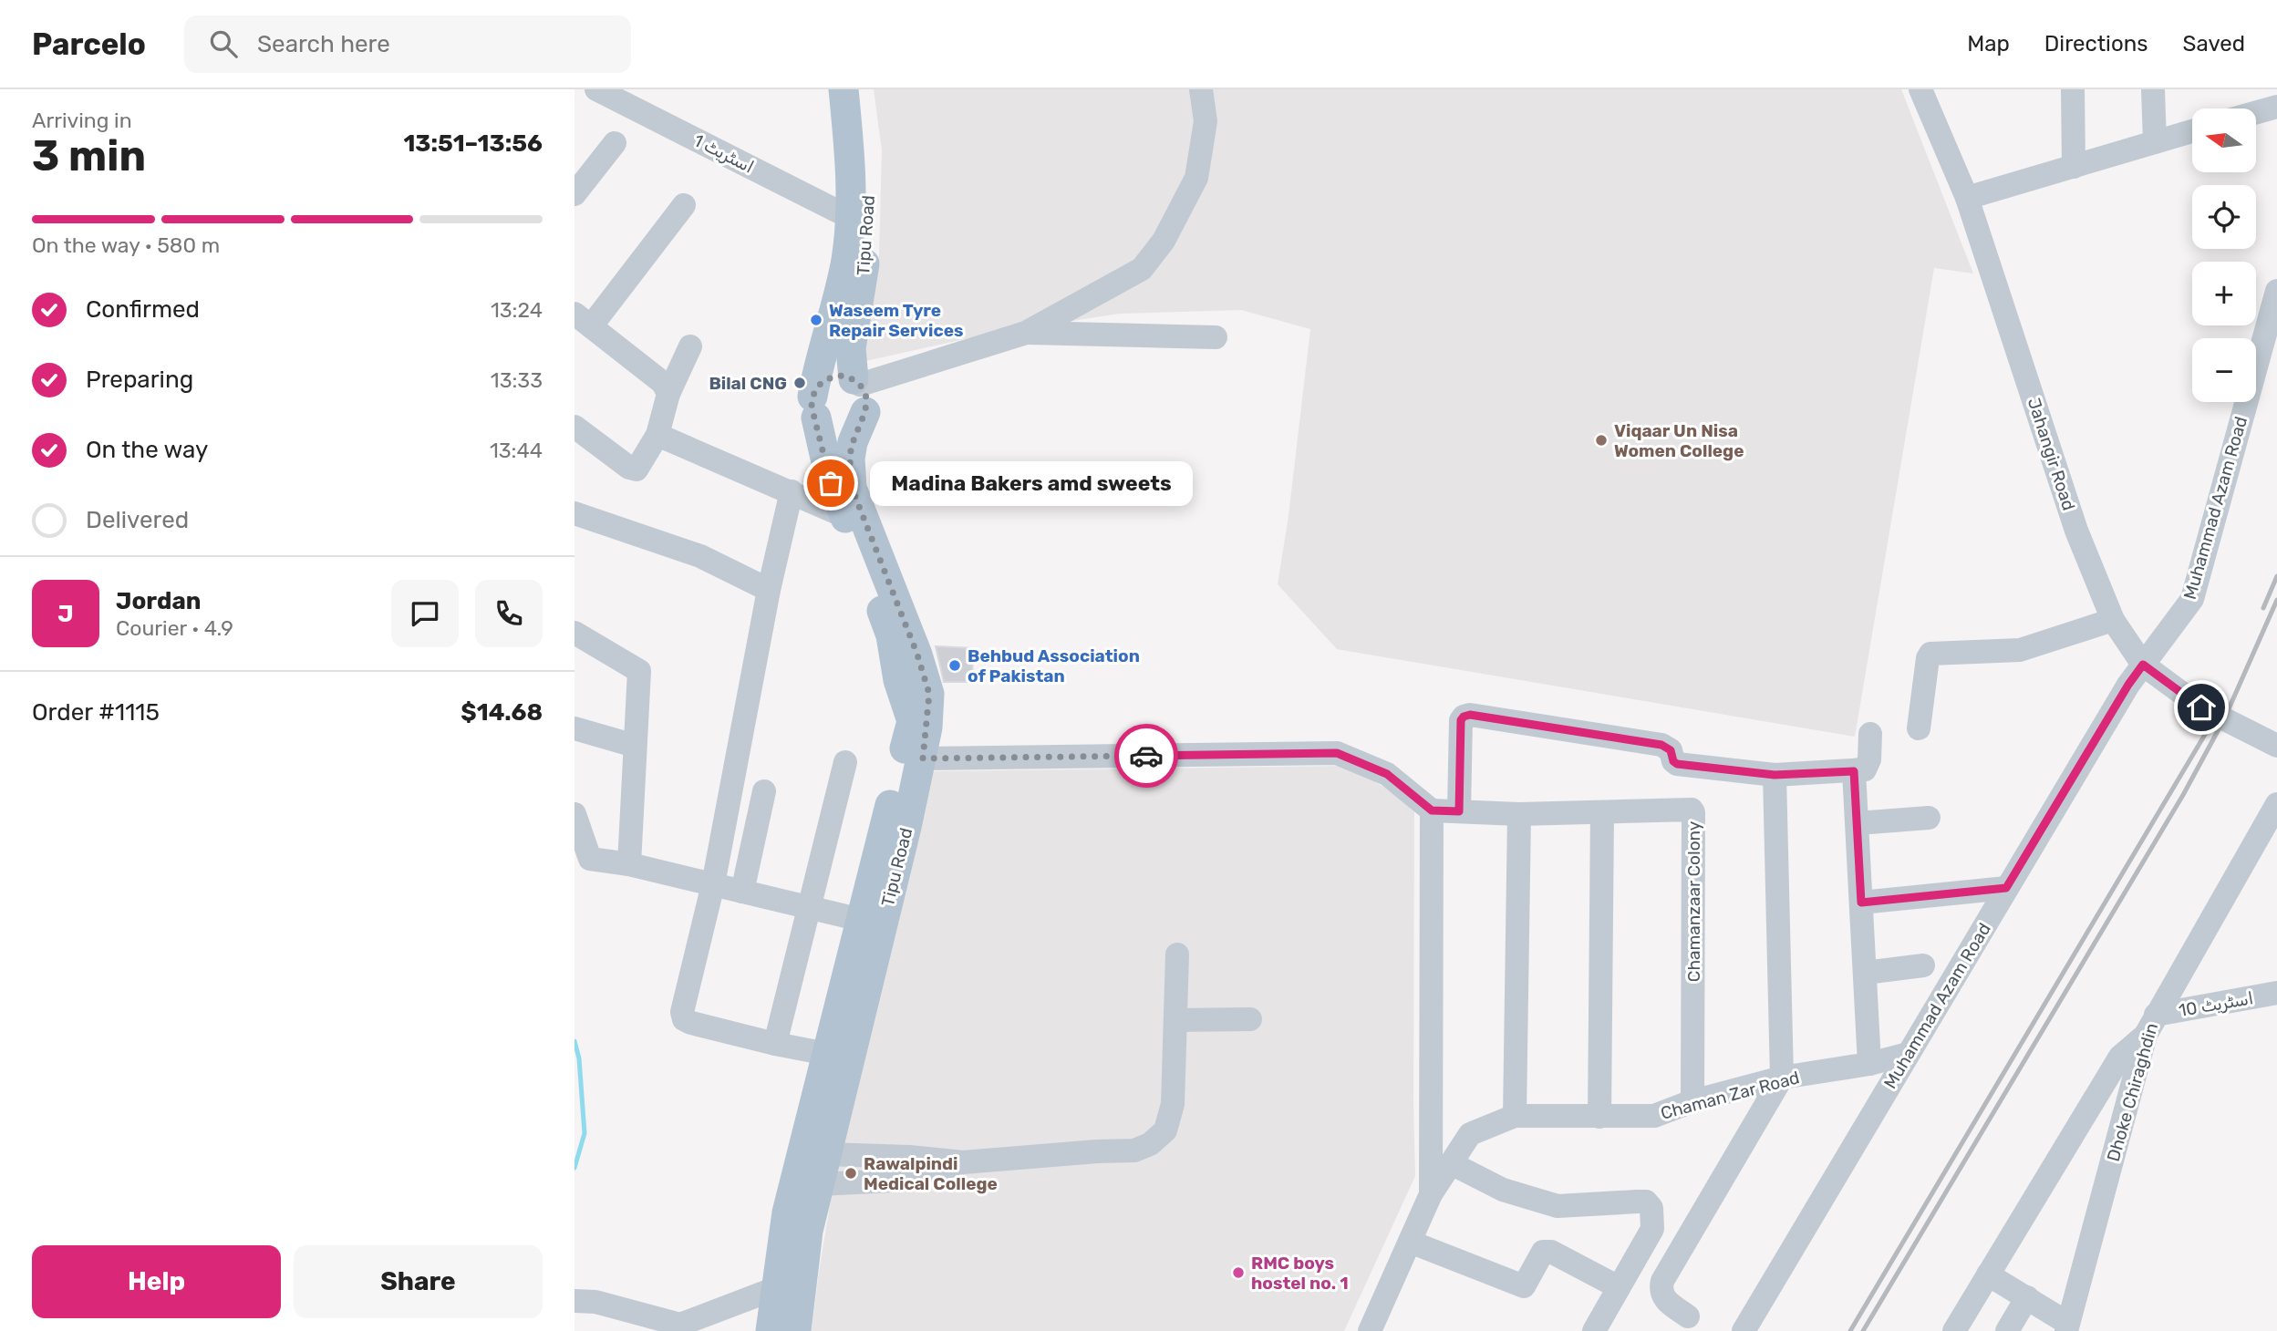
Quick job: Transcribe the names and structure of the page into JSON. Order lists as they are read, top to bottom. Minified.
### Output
{"streets":{"main road":["Tipu Road"],"street":["اسٹریٹ 1","Jahangir Road","Muhammad Azam Road","Chamanzaar Colony","اسٹریٹ 10","Dhoke Chiraghdin","Chaman Zar Road"]},"crossings":[["Jahangir Road","Muhammad Azam Road"],["Muhammad Azam Road","Chaman Zar Road"],["Chamanzaar Colony","Chaman Zar Road"],["اسٹریٹ 10","Dhoke Chiraghdin"]],"places":["Waseem Tyre Repair Services","Bilal CNG","Viqaar Un Nisa Women College","Madina Bakers amd sweets","Behbud Association of Pakistan","Rawalpindi Medical College","RMC boys hostel no. 1"],"north":"left","page":{"header":"Parcelo","search":"Search here","nav":["Map","Directions","Saved"],"heading":["3 min","Arriving in","13:51–13:56"],"panel":["Jordan","Courier · 4.9","Order #1115","$14.68"],"map_buttons":["+","−"],"bar":"On the way · 580 m","list":[["Confirmed","13:24"],["Preparing","13:33"],["On the way","13:44"],"Delivered"],"bubble":"Madina Bakers amd sweets","round":"J","buttons":["Help","Share"]}}
